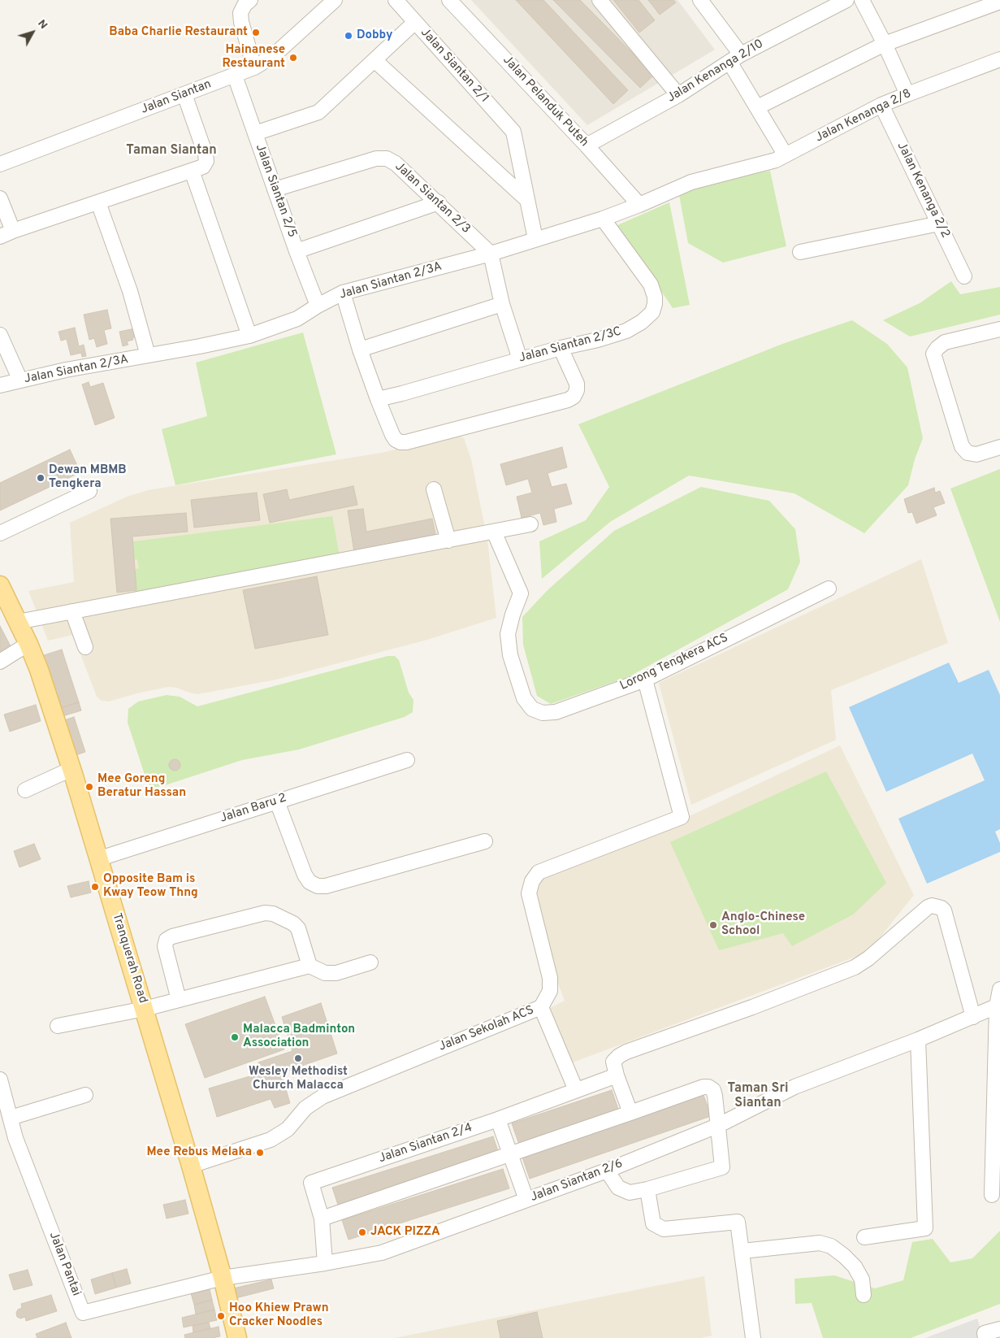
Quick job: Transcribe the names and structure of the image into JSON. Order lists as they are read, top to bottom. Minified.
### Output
{"streets":{"main road":["Tranquerah Road"],"street":["Jalan Siantan 2/1","Jalan Kenanga 2/10","Jalan Siantan","Jalan Pelanduk Puteh","Jalan Kenanga 2/8","Jalan Kenanga 2/2","Jalan Siantan 2/5","Jalan Siantan 2/3","Jalan Siantan 2/3A","Jalan Siantan 2/3C","Lorong Tengkera ACS","Jalan Baru 2","Jalan Sekolah ACS","Jalan Siantan 2/4","Jalan Siantan 2/6","Jalan Pantai"]},"crossings":[["Jalan Kenanga 2/10","Jalan Pelanduk Puteh"],["Jalan Siantan","Jalan Siantan 2/5"],["Jalan Pelanduk Puteh","Jalan Kenanga 2/8"],["Jalan Pelanduk Puteh","Jalan Siantan 2/3A"],["Jalan Kenanga 2/8","Jalan Kenanga 2/2"],["Jalan Kenanga 2/8","Jalan Siantan 2/3A"],["Jalan Siantan 2/5","Jalan Siantan 2/3"],["Jalan Siantan 2/5","Jalan Siantan 2/3A"],["Jalan Siantan 2/3","Jalan Siantan 2/3A"],["Jalan Siantan 2/3A","Jalan Siantan 2/3C"],["Lorong Tengkera ACS","Jalan Sekolah ACS"],["Jalan Baru 2","Tranquerah Road"],["Tranquerah Road","Jalan Sekolah ACS"],["Tranquerah Road","Jalan Siantan 2/6"],["Tranquerah Road","Jalan Pantai"],["Jalan Siantan 2/4","Jalan Siantan 2/6"],["Jalan Siantan 2/6","Jalan Pantai"]],"districts":["Taman Siantan","Taman Sri Siantan"],"places":["Baba Charlie Restaurant","Dobby","Hainanese Restaurant","Dewan MBMB Tengkera","Mee Goreng Beratur Hassan","Opposite Bam is Kway Teow Thng","Anglo-Chinese School","Malacca Badminton Association","Wesley Methodist Church Malacca","Mee Rebus Melaka","JACK PIZZA","Hoo Khiew Prawn Cracker Noodles"],"north":"top right"}
